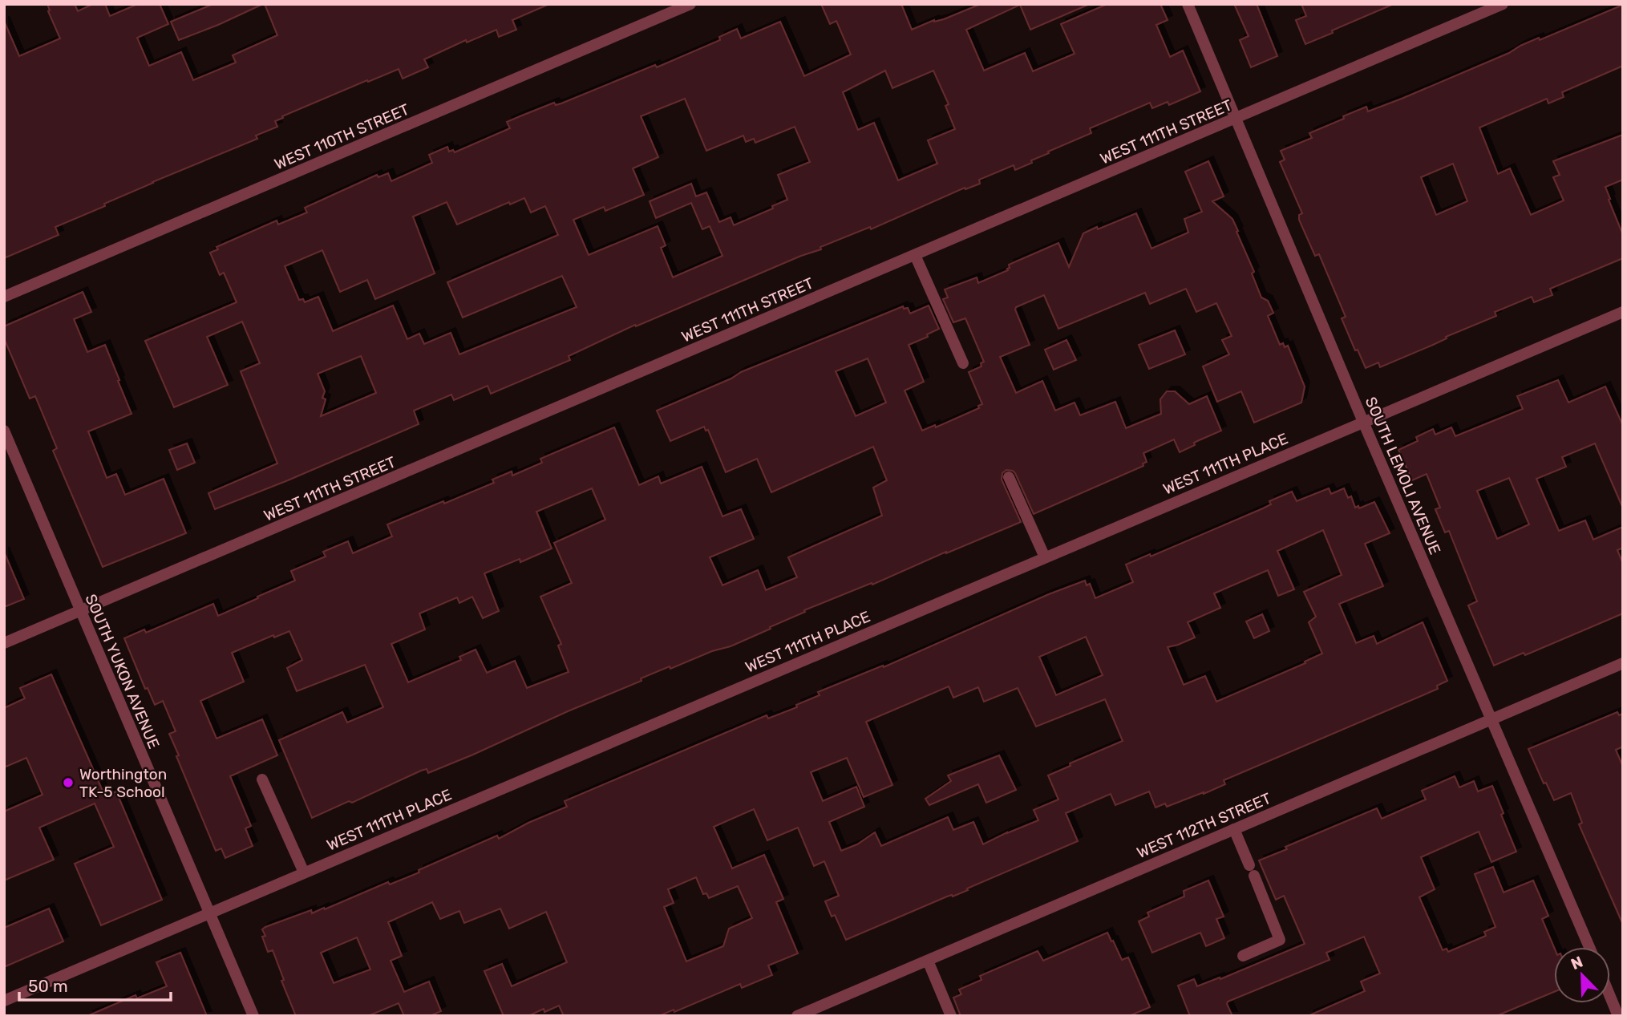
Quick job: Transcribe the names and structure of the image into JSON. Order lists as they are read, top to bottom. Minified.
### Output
{"streets":{"street":["WEST 111TH STREET","WEST 110TH STREET","WEST 111TH PLACE","SOUTH LEMOLI AVENUE","SOUTH YUKON AVENUE","WEST 112TH STREET"]},"crossings":[["WEST 111TH STREET","SOUTH LEMOLI AVENUE"],["WEST 111TH STREET","SOUTH YUKON AVENUE"],["WEST 111TH PLACE","SOUTH LEMOLI AVENUE"],["WEST 111TH PLACE","SOUTH YUKON AVENUE"],["SOUTH LEMOLI AVENUE","WEST 112TH STREET"]],"places":["Worthington TK-5 School"],"scale_bar":"50 m","north":"top left"}
